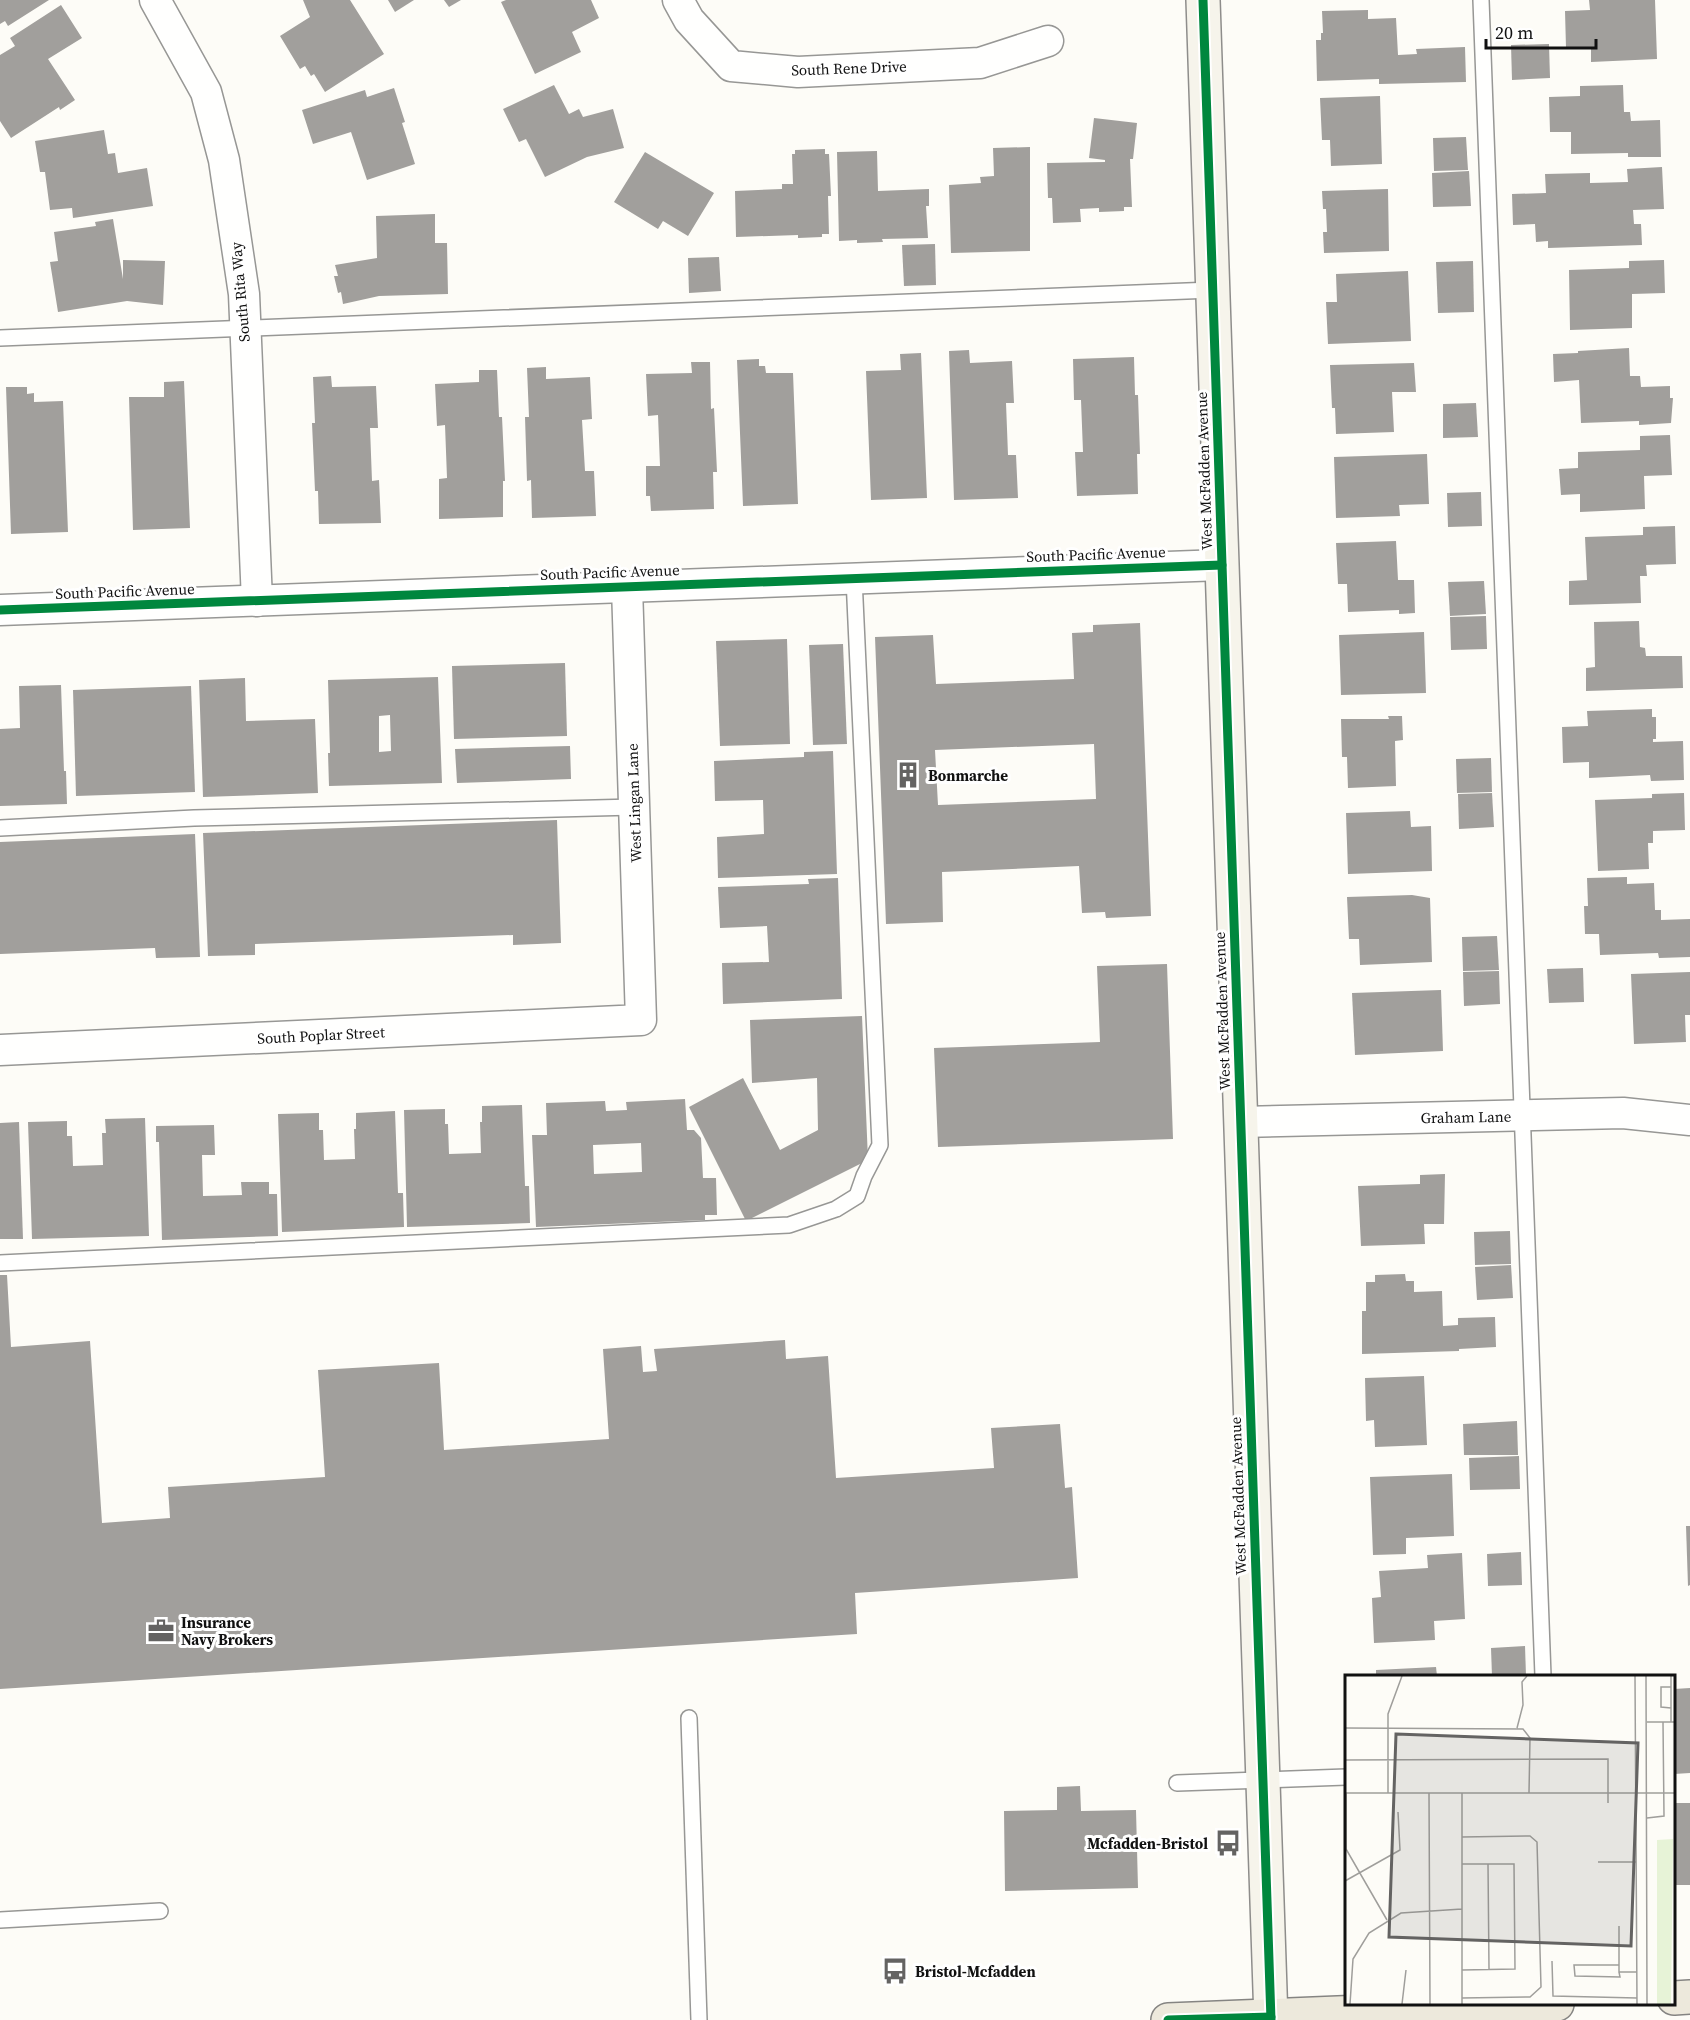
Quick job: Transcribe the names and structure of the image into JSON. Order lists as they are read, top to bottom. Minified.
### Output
{"streets":{"street":["South Rene Drive","South Rita Way","West McFadden Avenue","South Pacific Avenue","West Lingan Lane","South Poplar Street","Graham Lane"]},"crossings":[["South Rita Way","South Pacific Avenue"],["West McFadden Avenue","South Pacific Avenue"],["West McFadden Avenue","Graham Lane"],["South Pacific Avenue","West Lingan Lane"],["West Lingan Lane","South Poplar Street"]],"places":{"building":["Bonmarche"],"office":["Insurance Navy Brokers"],"bus stop":["Mcfadden-Bristol","Bristol-Mcfadden"]},"scale_bar":"20 m"}
